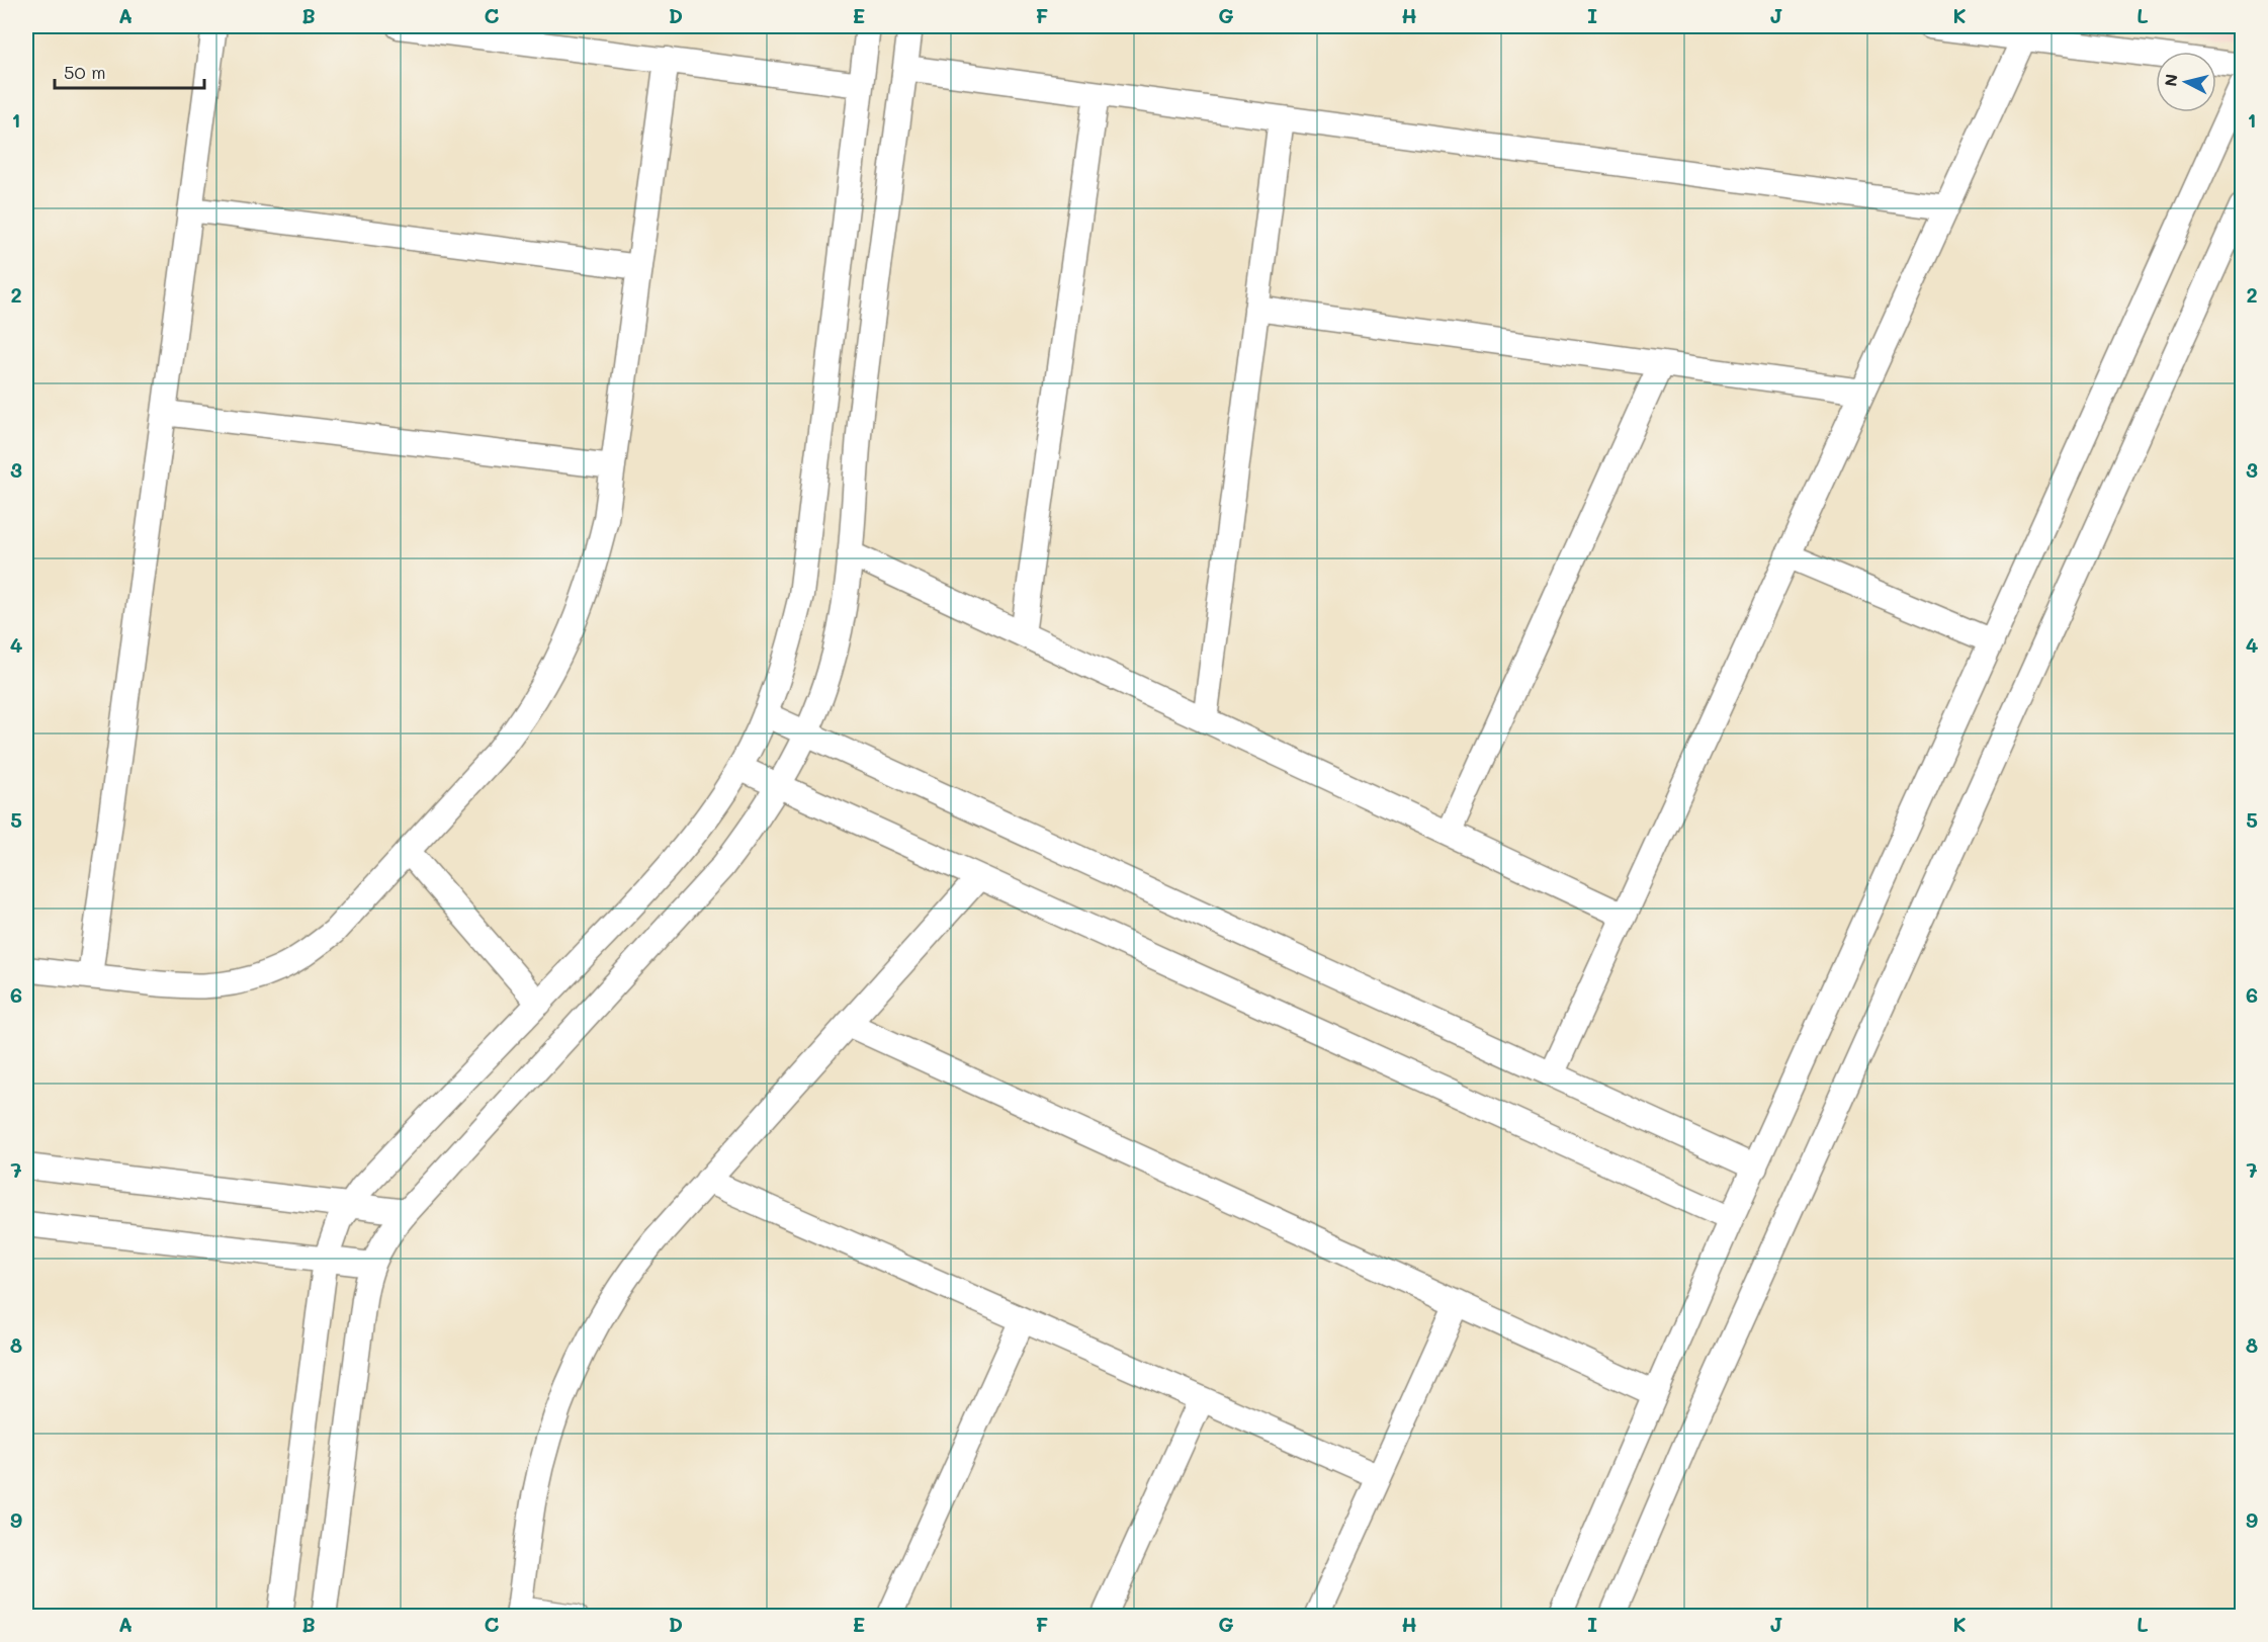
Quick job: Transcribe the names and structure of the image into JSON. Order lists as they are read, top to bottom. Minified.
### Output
{"scale_bar":"50 m","north":"left","grid":{"columns":["A","B","C","D","E","F","G","H","I","J","K","L"],"rows":["1","2","3","4","5","6","7","8","9"]}}
